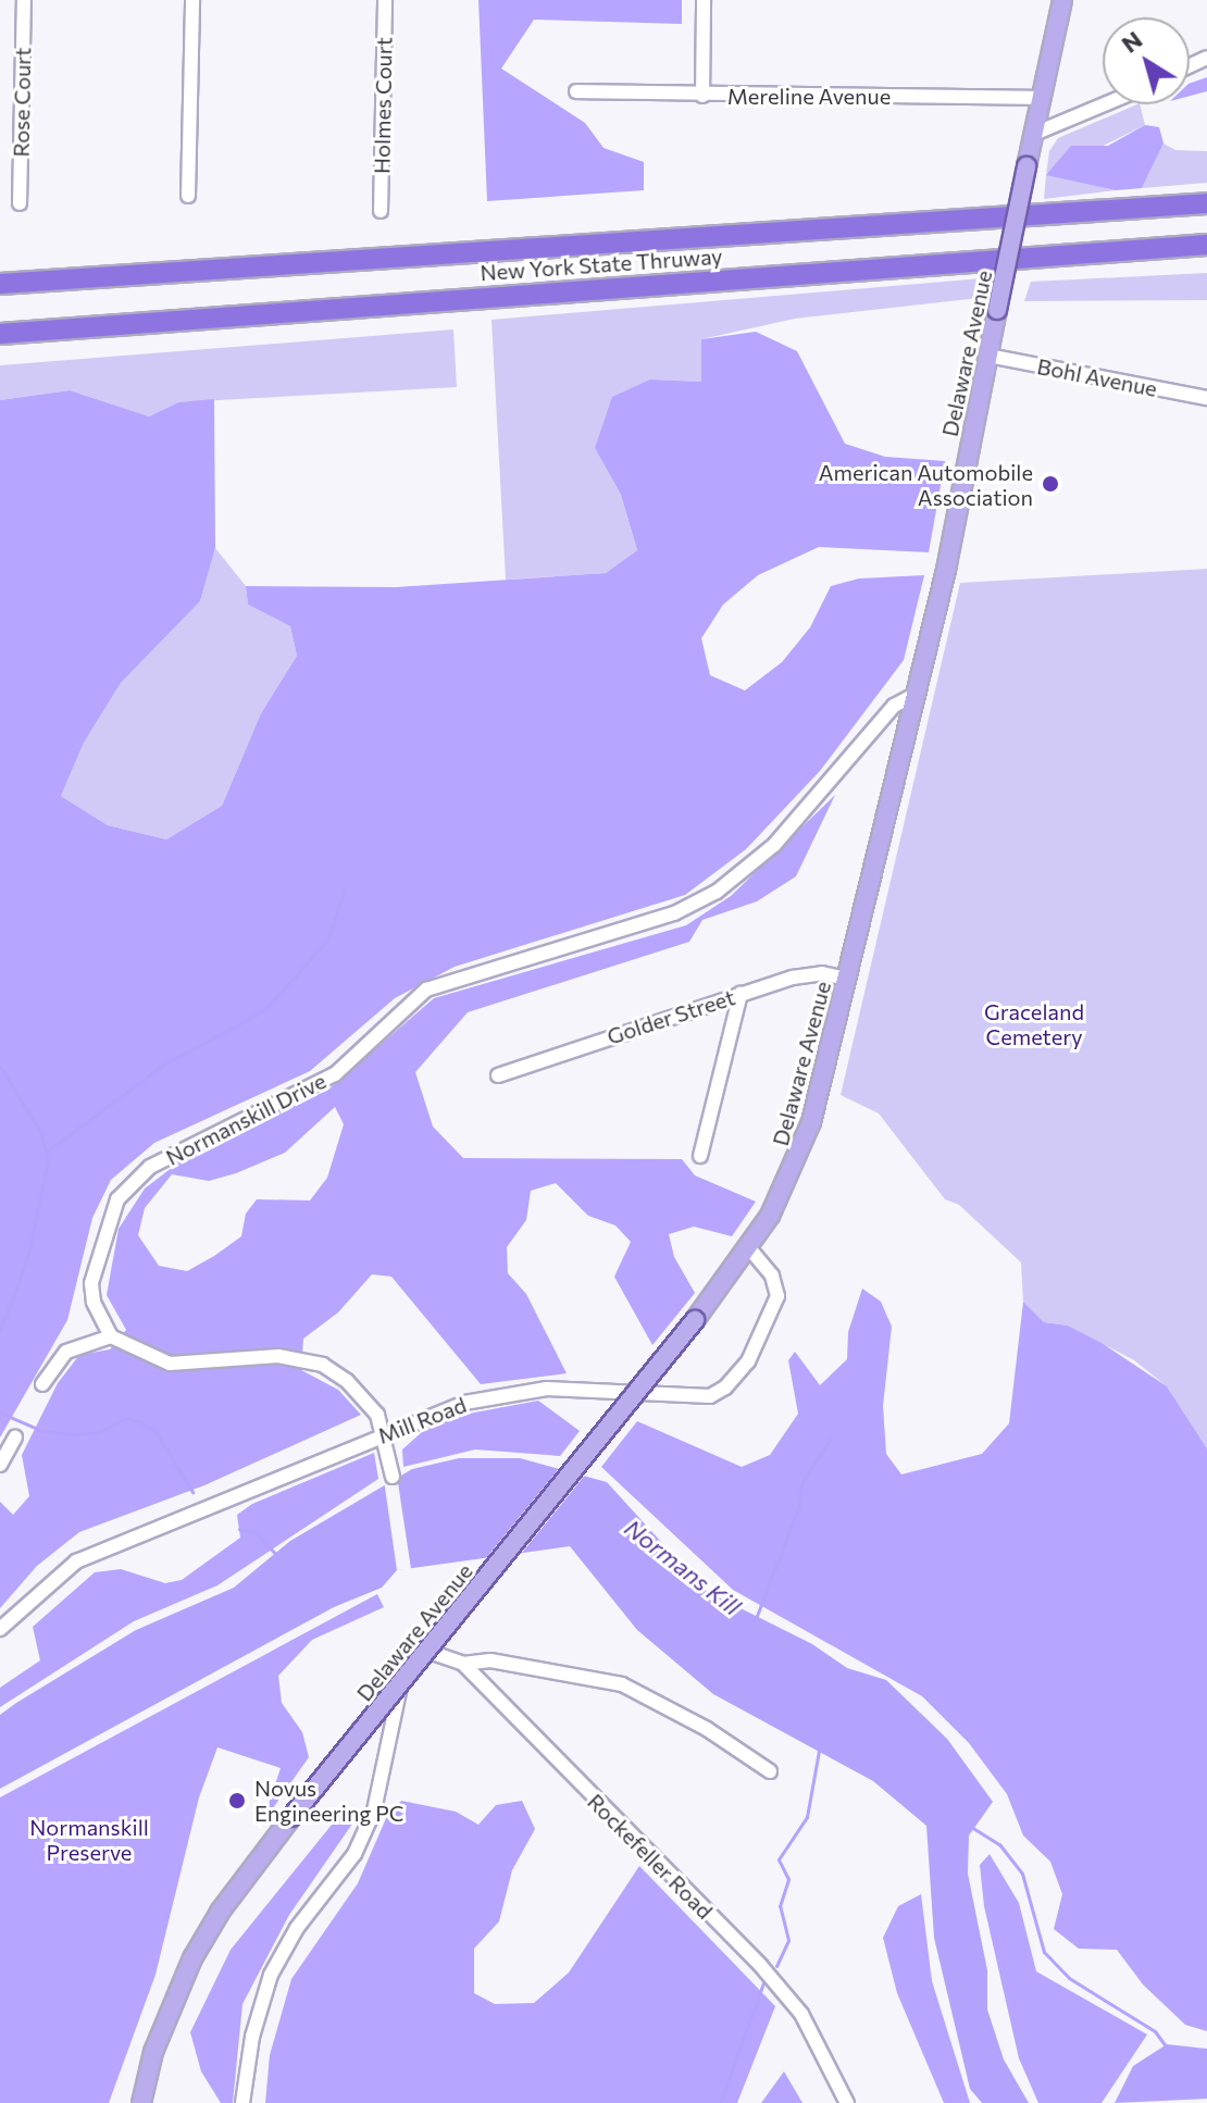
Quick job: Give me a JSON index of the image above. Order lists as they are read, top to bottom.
{
  "streets": {
    "highway": ["New York State Thruway"],
    "main road": ["Delaware Avenue"],
    "street": [
      "Mereline Avenue",
      "Rose Court",
      "Holmes Court",
      "Bohl Avenue",
      "Golder Street",
      "Normanskill Drive",
      "Mill Road",
      "Rockefeller Road"
    ]
  },
  "crossings": [
    ["Mereline Avenue", "Delaware Avenue"],
    ["Delaware Avenue", "Bohl Avenue"],
    ["Delaware Avenue", "Golder Street"],
    ["Delaware Avenue", "Normanskill Drive"],
    ["Delaware Avenue", "Mill Road"]
  ],
  "water": ["Normans Kill"],
  "parks": ["Graceland Cemetery", "Normanskill Preserve"],
  "places": ["American Automobile Association", "Novus Engineering PC"],
  "north": "top left"
}
